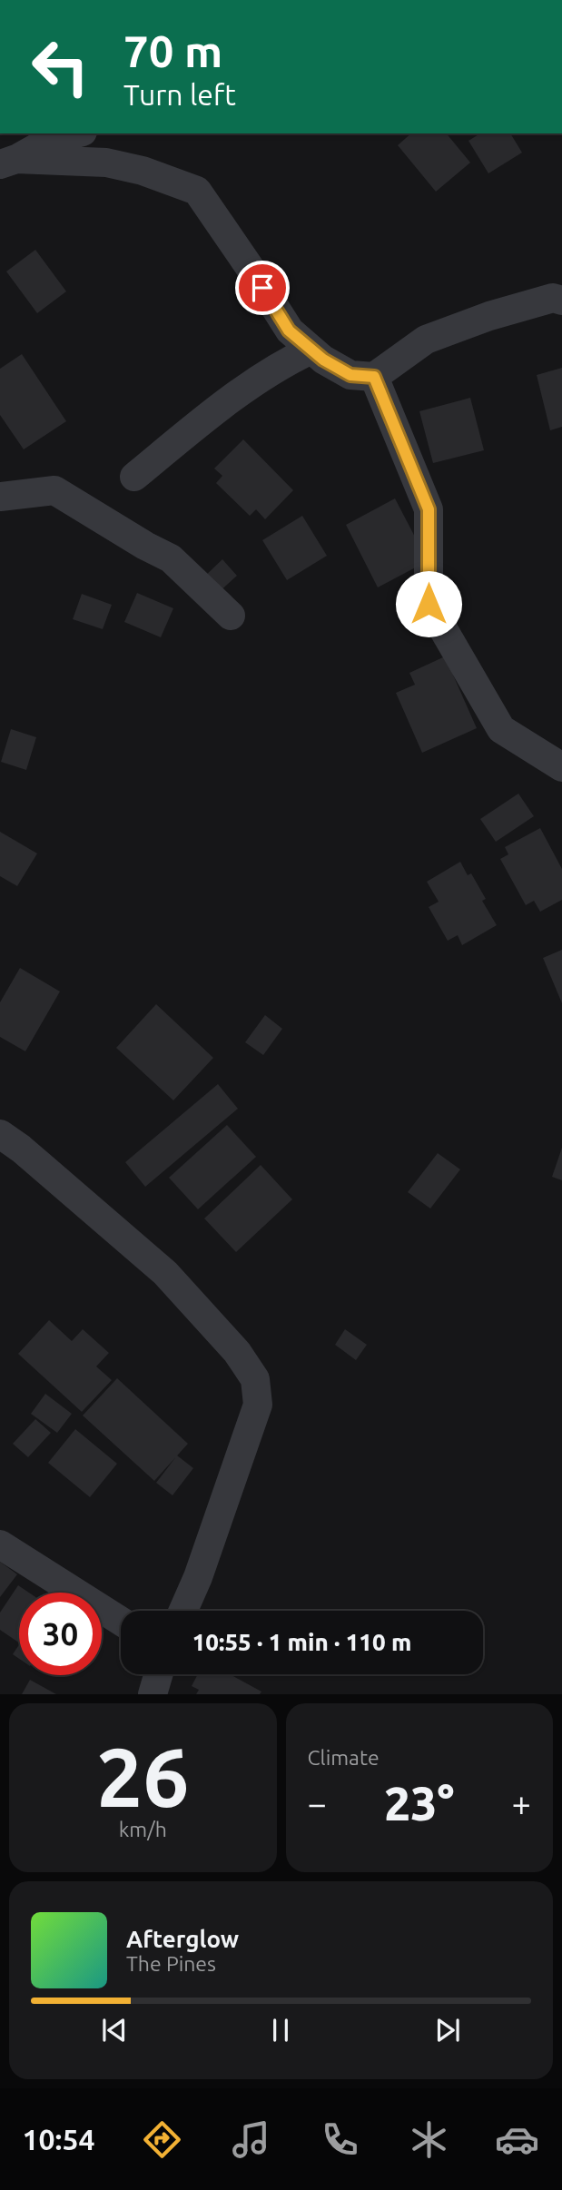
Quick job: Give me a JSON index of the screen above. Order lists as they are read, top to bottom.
{
  "page": {
    "turn": ["70 m", "Turn left"],
    "limit": "30",
    "trip": "10:55 · 1 min · 110 m",
    "tile": [
      ["26", "km/h"],
      "Climate"
    ],
    "heat": ["−", "23°", "+"],
    "song": ["Afterglow", "The Pines"],
    "tabs": "10:54"
  }
}
